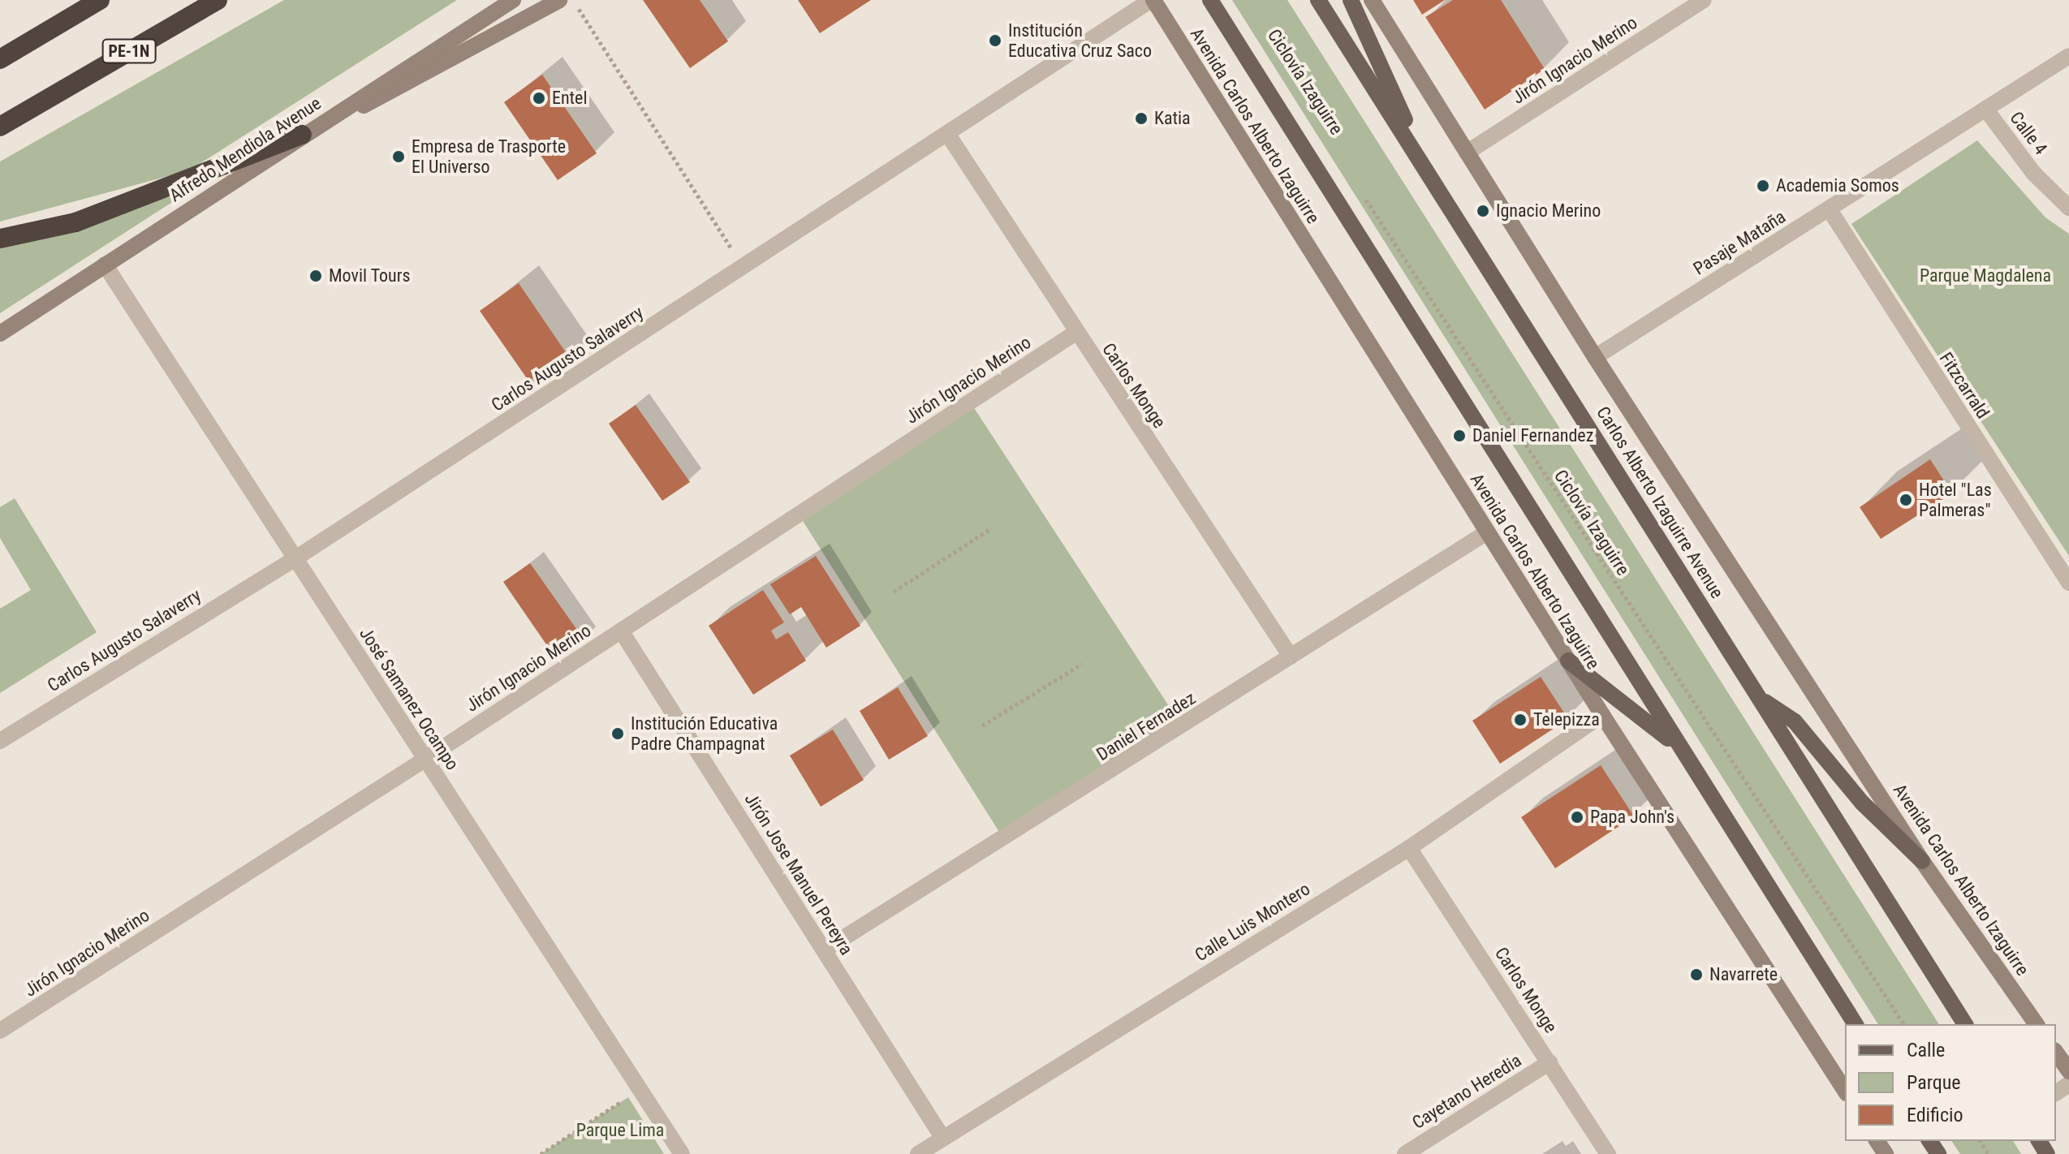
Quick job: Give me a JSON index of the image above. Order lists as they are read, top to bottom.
{
  "streets": {
    "highway": ["PE-1N"],
    "main road": ["Carlos Alberto Izaguirre Avenue"],
    "street": [
      "Jirón Ignacio Merino",
      "Avenida Carlos Alberto Izaguirre",
      "Calle 4",
      "Alfredo Mendiola Avenue",
      "Pasaje Mataña",
      "Carlos Augusto Salaverry",
      "Carlos Monge",
      "Fitzcarrald",
      "José Samanez Ocampo",
      "Daniel Fernadez",
      "Jirón Jose Manuel Pereyra",
      "Calle Luis Montero",
      "Cayetano Heredia"
    ],
    "path": ["Ciclovía Izaguirre"]
  },
  "crossings": [
    ["Jirón Ignacio Merino", "Avenida Carlos Alberto Izaguirre"],
    ["Jirón Ignacio Merino", "Carlos Monge"],
    ["Jirón Ignacio Merino", "José Samanez Ocampo"],
    ["Jirón Ignacio Merino", "Jirón Jose Manuel Pereyra"],
    ["Avenida Carlos Alberto Izaguirre", "Pasaje Mataña"],
    ["Avenida Carlos Alberto Izaguirre", "Carlos Augusto Salaverry"],
    ["Avenida Carlos Alberto Izaguirre", "Daniel Fernadez"],
    ["Avenida Carlos Alberto Izaguirre", "Calle Luis Montero"],
    ["Calle 4", "Pasaje Mataña"],
    ["Alfredo Mendiola Avenue", "José Samanez Ocampo"],
    ["Pasaje Mataña", "Fitzcarrald"],
    ["Carlos Augusto Salaverry", "Carlos Monge"],
    ["Carlos Augusto Salaverry", "José Samanez Ocampo"],
    ["Carlos Monge", "Daniel Fernadez"],
    ["Carlos Monge", "Calle Luis Montero"],
    ["Carlos Monge", "Cayetano Heredia"],
    ["Daniel Fernadez", "Jirón Jose Manuel Pereyra"],
    ["Jirón Jose Manuel Pereyra", "Calle Luis Montero"]
  ],
  "parks": ["Parque Magdalena", "Parque Lima"],
  "places": [
    "Institución Educativa Cruz Saco",
    "Entel",
    "Katia",
    "Empresa de Trasporte El Universo",
    "Academia Somos",
    "Ignacio Merino",
    "Movil Tours",
    "Daniel Fernandez",
    "Hotel \"Las Palmeras\"",
    "Telepizza",
    "Institución Educativa Padre Champagnat",
    "Papa John's",
    "Navarrete"
  ],
  "legend": ["Calle", "Parque", "Edificio"]
}
